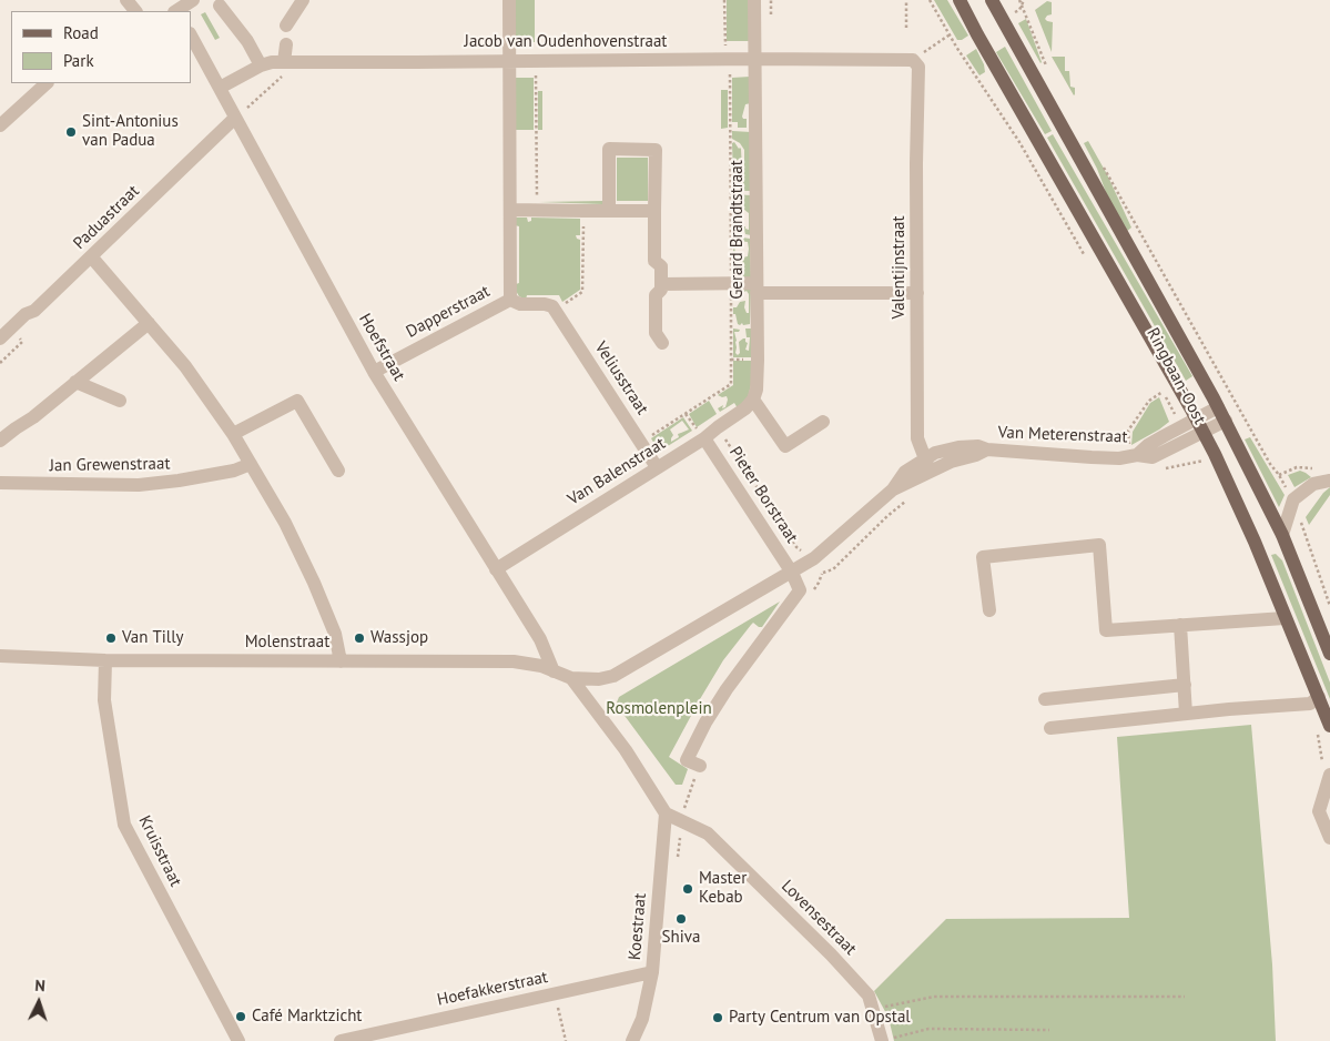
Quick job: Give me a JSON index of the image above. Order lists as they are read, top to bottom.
{
  "streets": {
    "main road": ["Ringbaan-Oost"],
    "street": [
      "Jacob van Oudenhovenstraat",
      "Paduastraat",
      "Gerard Brandtstraat",
      "Valentijnstraat",
      "Dapperstraat",
      "Hoefstraat",
      "Veliusstraat",
      "Van Meterenstraat",
      "Jan Grewenstraat",
      "Van Balenstraat",
      "Pieter Borstraat",
      "Molenstraat",
      "Kruisstraat",
      "Lovensestraat",
      "Koestraat",
      "Hoefakkerstraat"
    ]
  },
  "crossings": [
    ["Jacob van Oudenhovenstraat", "Gerard Brandtstraat"],
    ["Jacob van Oudenhovenstraat", "Valentijnstraat"],
    ["Jacob van Oudenhovenstraat", "Hoefstraat"],
    ["Paduastraat", "Hoefstraat"],
    ["Gerard Brandtstraat", "Van Balenstraat"],
    ["Valentijnstraat", "Van Meterenstraat"],
    ["Dapperstraat", "Hoefstraat"],
    ["Hoefstraat", "Van Balenstraat"],
    ["Hoefstraat", "Molenstraat"],
    ["Ringbaan-Oost", "Van Meterenstraat"],
    ["Veliusstraat", "Van Balenstraat"],
    ["Van Balenstraat", "Pieter Borstraat"],
    ["Molenstraat", "Kruisstraat"],
    ["Koestraat", "Hoefakkerstraat"]
  ],
  "parks": ["Rosmolenplein"],
  "places": [
    "Sint-Antonius van Padua",
    "Van Tilly",
    "Wassjop",
    "Master Kebab",
    "Shiva",
    "Café Marktzicht",
    "Party Centrum van Opstal"
  ],
  "legend": ["Road", "Park"],
  "north": "top"
}
